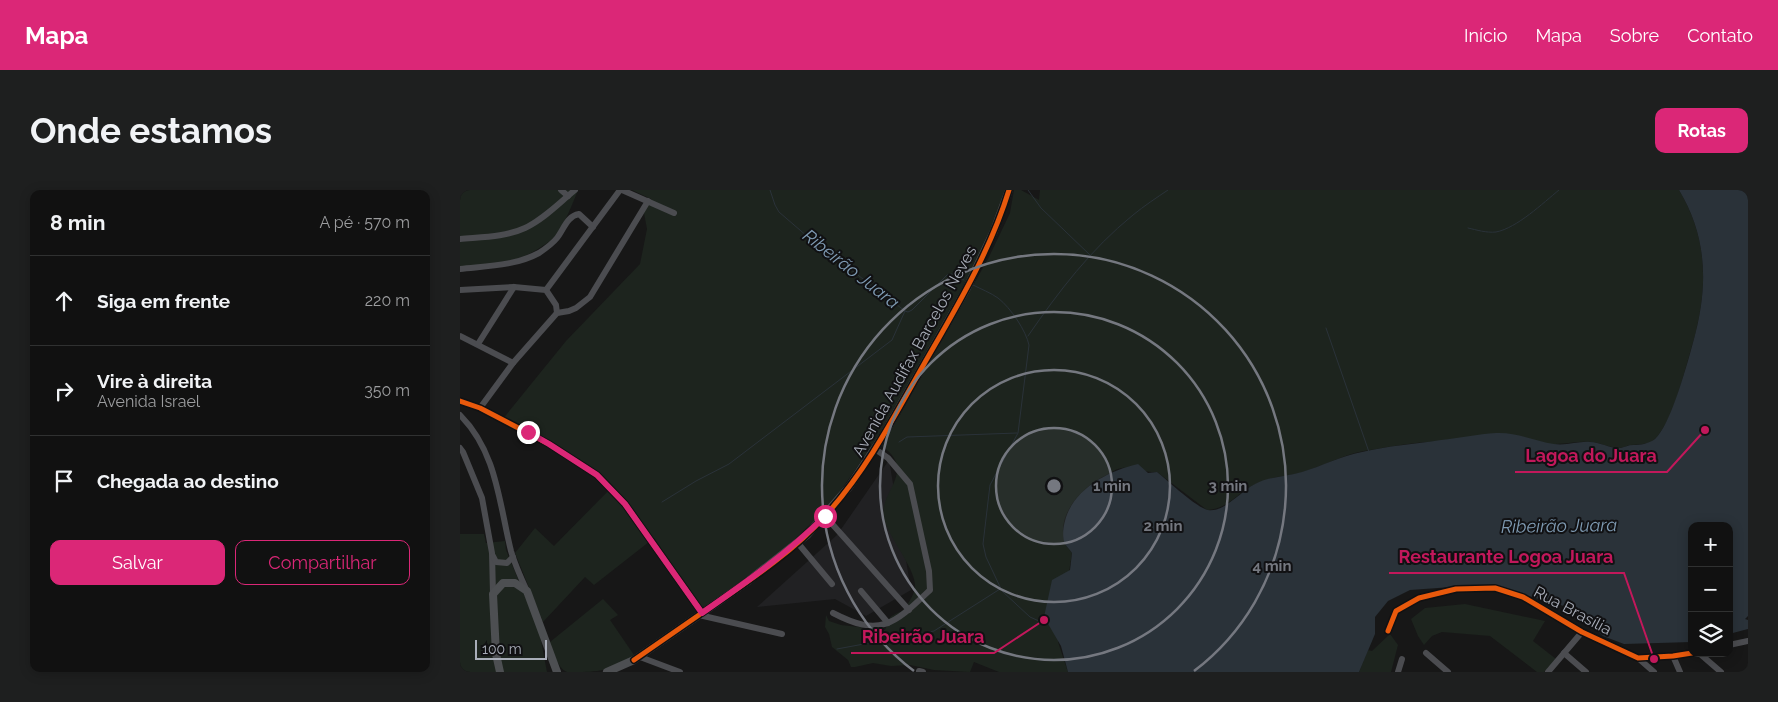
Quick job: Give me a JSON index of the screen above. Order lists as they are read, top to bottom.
{
  "streets": {
    "main road": ["Avenida Audifax Barcelos Neves"],
    "street": ["Rua Brasília"]
  },
  "water": ["Ribeirão Juara"],
  "places": ["Lagoa do Juara", "Ribeirão Juara", "Restaurante Logoa Juara"],
  "scale_bar": "100 m",
  "page": {
    "header": "Mapa",
    "nav": [
      "Início",
      "Mapa",
      "Sobre",
      "Contato"
    ],
    "buttons": [
      "Rotas",
      ["Salvar", "Compartilhar"]
    ],
    "title": "Onde estamos",
    "heading": ["8 min", "A pé · 570 m"],
    "list": [
      ["Siga em frente", "220 m"],
      ["Vire à direita", "Avenida Israel", "350 m"],
      "Chegada ao destino"
    ],
    "map_buttons": ["+", "−"],
    "scale": "100 m"
  },
  "rings": [
    "1 min",
    "3 min",
    "2 min",
    "4 min"
  ]
}
